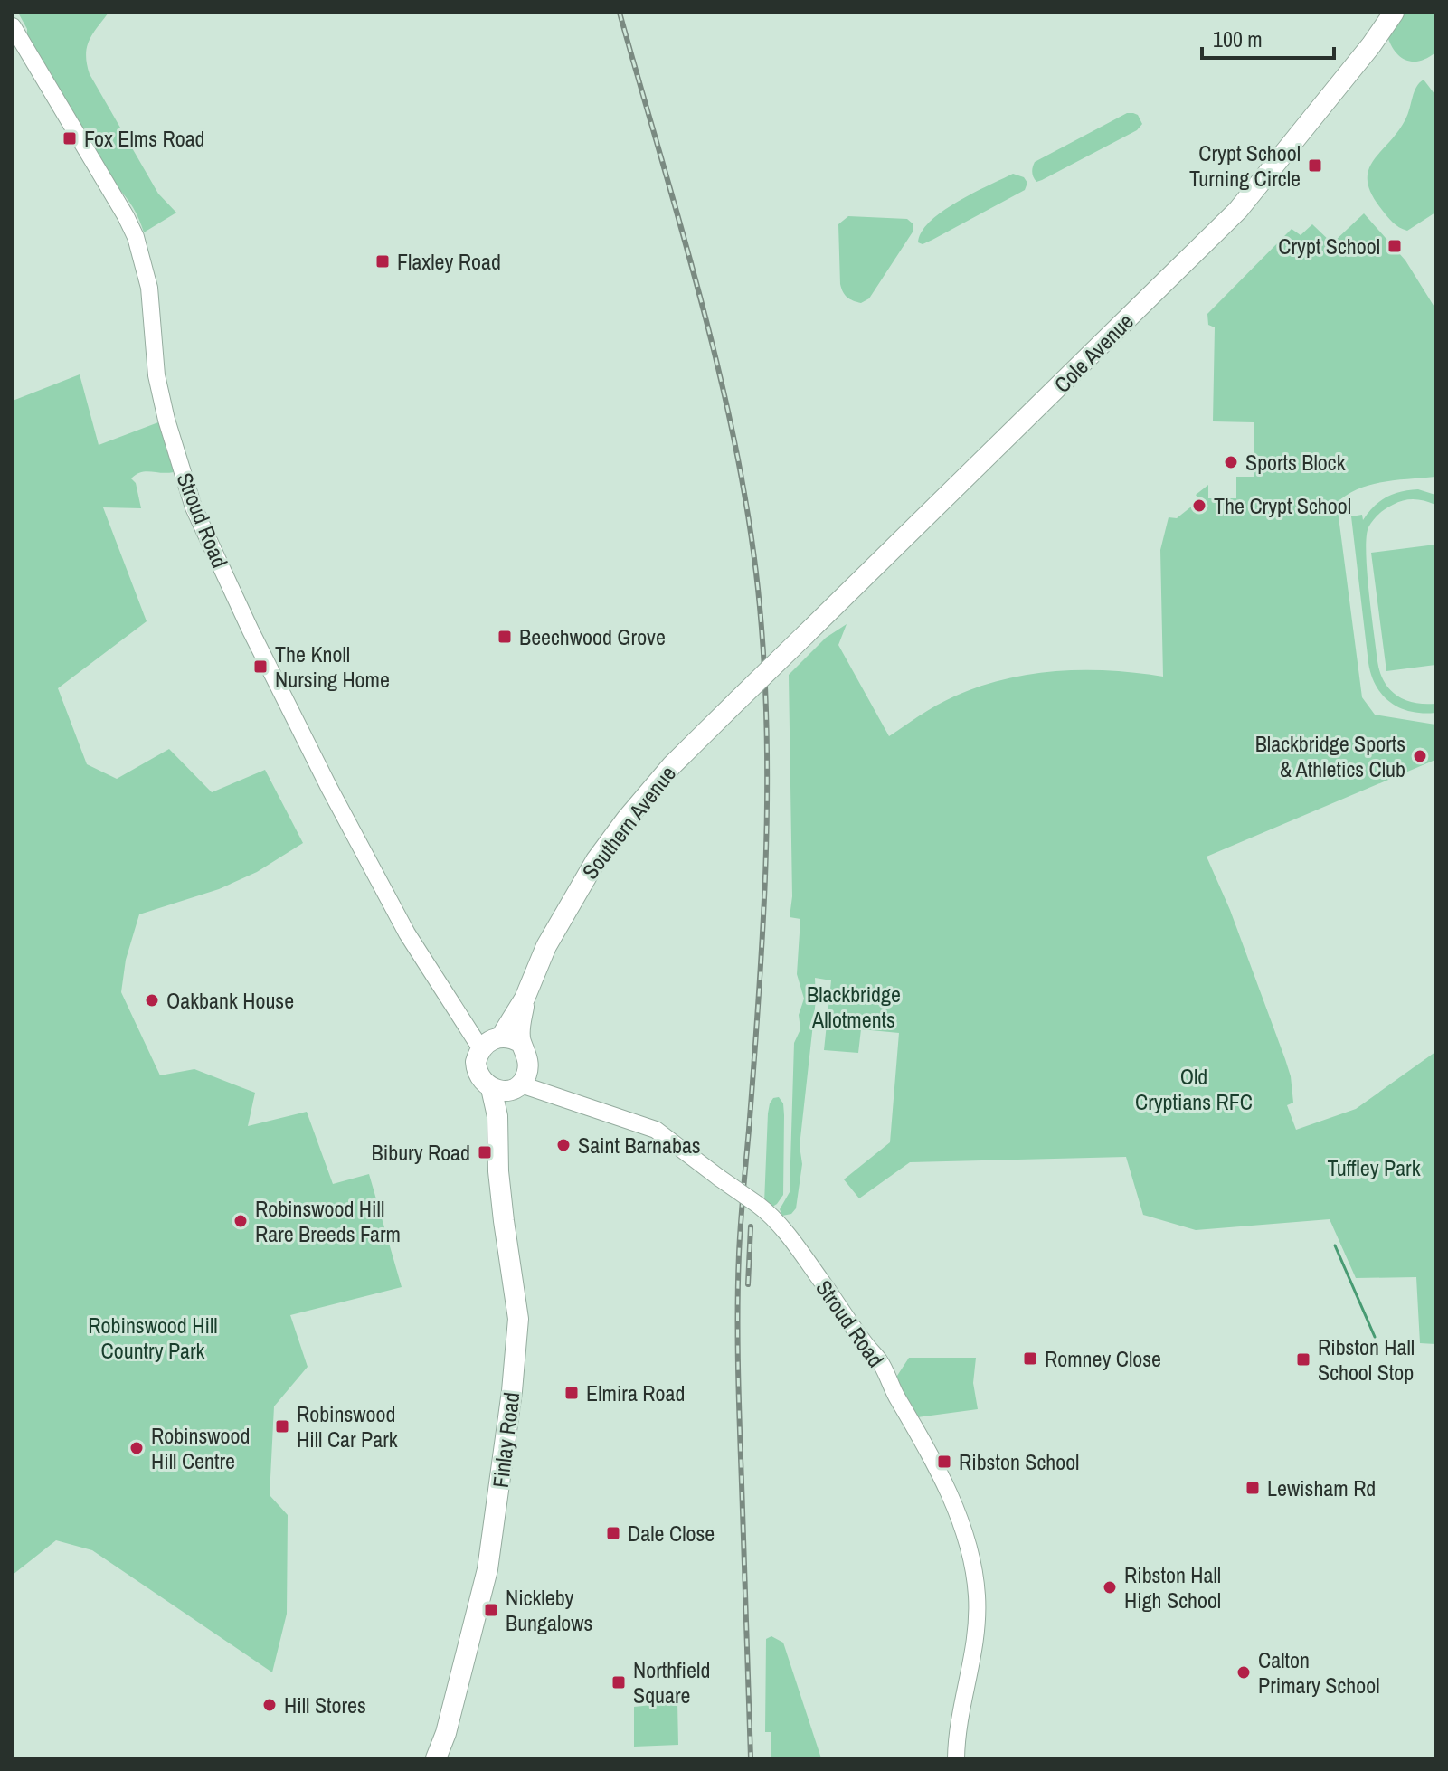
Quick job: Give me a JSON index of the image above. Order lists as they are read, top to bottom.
{
  "streets": {
    "highway": ["Cole Avenue", "Southern Avenue", "Finlay Road"],
    "main road": ["Stroud Road"]
  },
  "crossings": [
    ["Cole Avenue", "Southern Avenue"],
    ["Stroud Road", "Southern Avenue"],
    ["Stroud Road", "Finlay Road"],
    ["Southern Avenue", "Finlay Road"]
  ],
  "parks": [
    "Blackbridge Allotments",
    "Old Cryptians RFC",
    "Tuffley Park",
    "Robinswood Hill Country Park"
  ],
  "places": {
    "transit": [
      "Fox Elms Road",
      "Crypt School Turning Circle",
      "Crypt School",
      "Flaxley Road",
      "Beechwood Grove",
      "The Knoll Nursing Home",
      "Bibury Road",
      "Romney Close",
      "Ribston Hall School Stop",
      "Elmira Road",
      "Robinswood Hill Car Park",
      "Ribston School",
      "Lewisham Rd",
      "Dale Close",
      "Nickleby Bungalows",
      "Northfield Square"
    ],
    "other": [
      "Sports Block",
      "The Crypt School",
      "Blackbridge Sports & Athletics Club",
      "Oakbank House",
      "Saint Barnabas",
      "Robinswood Hill Rare Breeds Farm",
      "Robinswood Hill Centre",
      "Ribston Hall High School",
      "Calton Primary School",
      "Hill Stores"
    ]
  },
  "scale_bar": "100 m"
}
